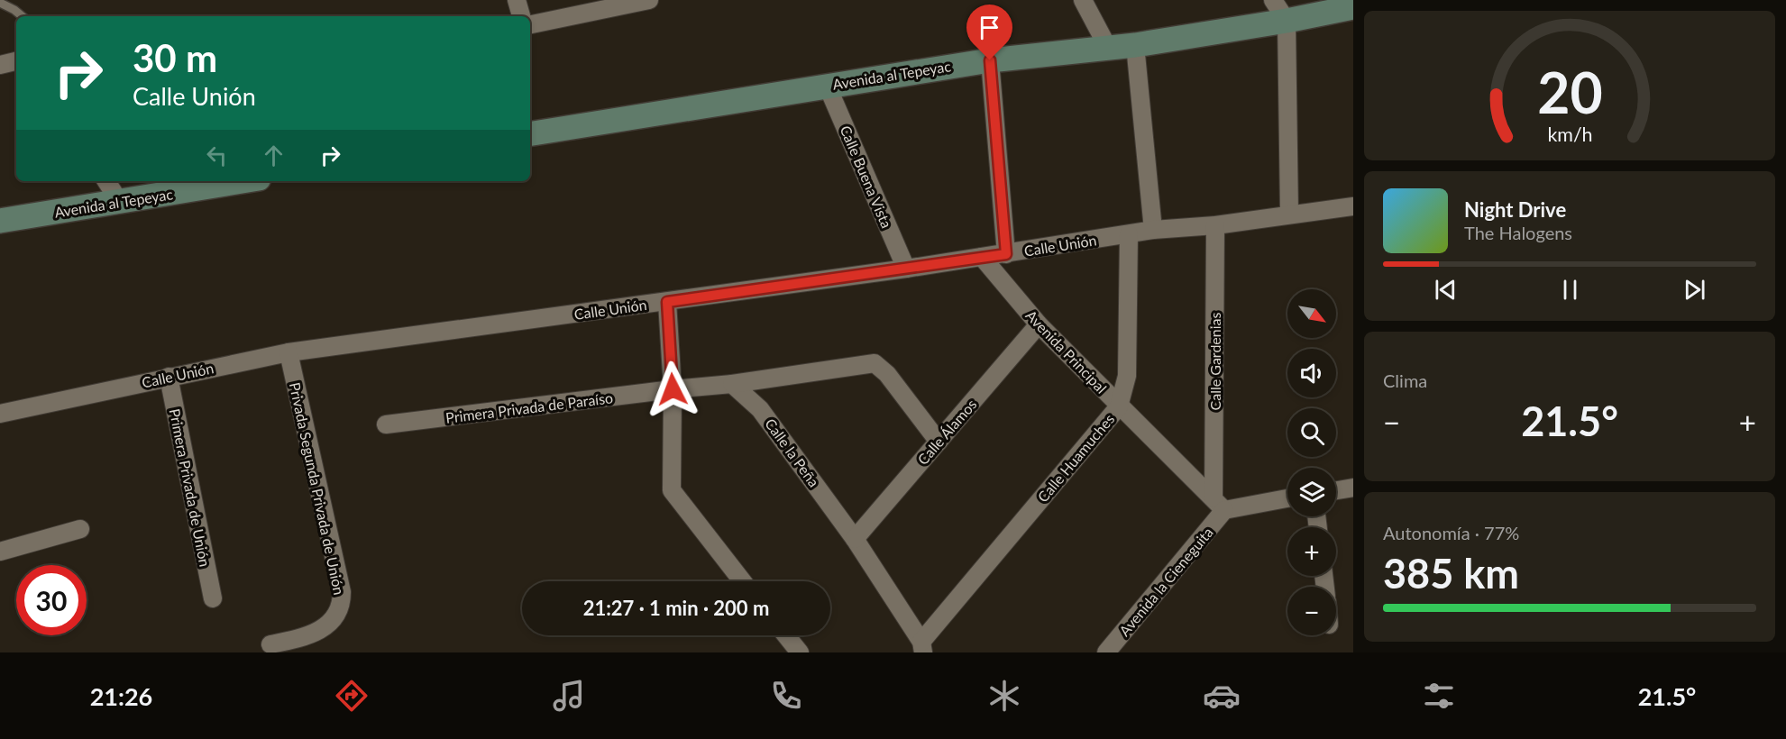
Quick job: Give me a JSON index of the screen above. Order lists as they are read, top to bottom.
{
  "streets": {
    "street": [
      "Avenida al Tepeyac",
      "Calle Buena Vista",
      "Calle Unión",
      "Avenida Principal",
      "Calle Gardenias",
      "Primera Privada de Paraíso",
      "Calle Álamos",
      "Calle la Peña",
      "Calle Huamuches",
      "Primera Privada de Unión",
      "Privada Segunda Privada de Unión",
      "Avenida la Cieneguita"
    ]
  },
  "crossings": [
    ["Avenida al Tepeyac", "Calle Buena Vista"],
    ["Calle Buena Vista", "Calle Unión"],
    ["Calle Unión", "Avenida Principal"],
    ["Calle Unión", "Calle Gardenias"],
    ["Calle Unión", "Calle Huamuches"],
    ["Calle Unión", "Primera Privada de Unión"],
    ["Calle Unión", "Privada Segunda Privada de Unión"],
    ["Avenida Principal", "Calle Gardenias"],
    ["Avenida Principal", "Calle Álamos"],
    ["Avenida Principal", "Calle Huamuches"],
    ["Avenida Principal", "Avenida la Cieneguita"],
    ["Calle Gardenias", "Avenida la Cieneguita"],
    ["Calle Álamos", "Calle la Peña"],
    ["Calle la Peña", "Calle Huamuches"]
  ],
  "north": "bottom right",
  "page": {
    "turn": ["30 m", "Calle Unión"],
    "song": ["Night Drive", "The Halogens"],
    "map_buttons": ["+", "−"],
    "tile": [
      "Clima",
      ["Autonomía · 77%", "385 km"]
    ],
    "heat": ["−", "21.5°", "+"],
    "limit": "30",
    "trip": "21:27 · 1 min · 200 m",
    "tabs": ["21:26", "21.5°"],
    "gauge": ["20", "km/h"]
  }
}
